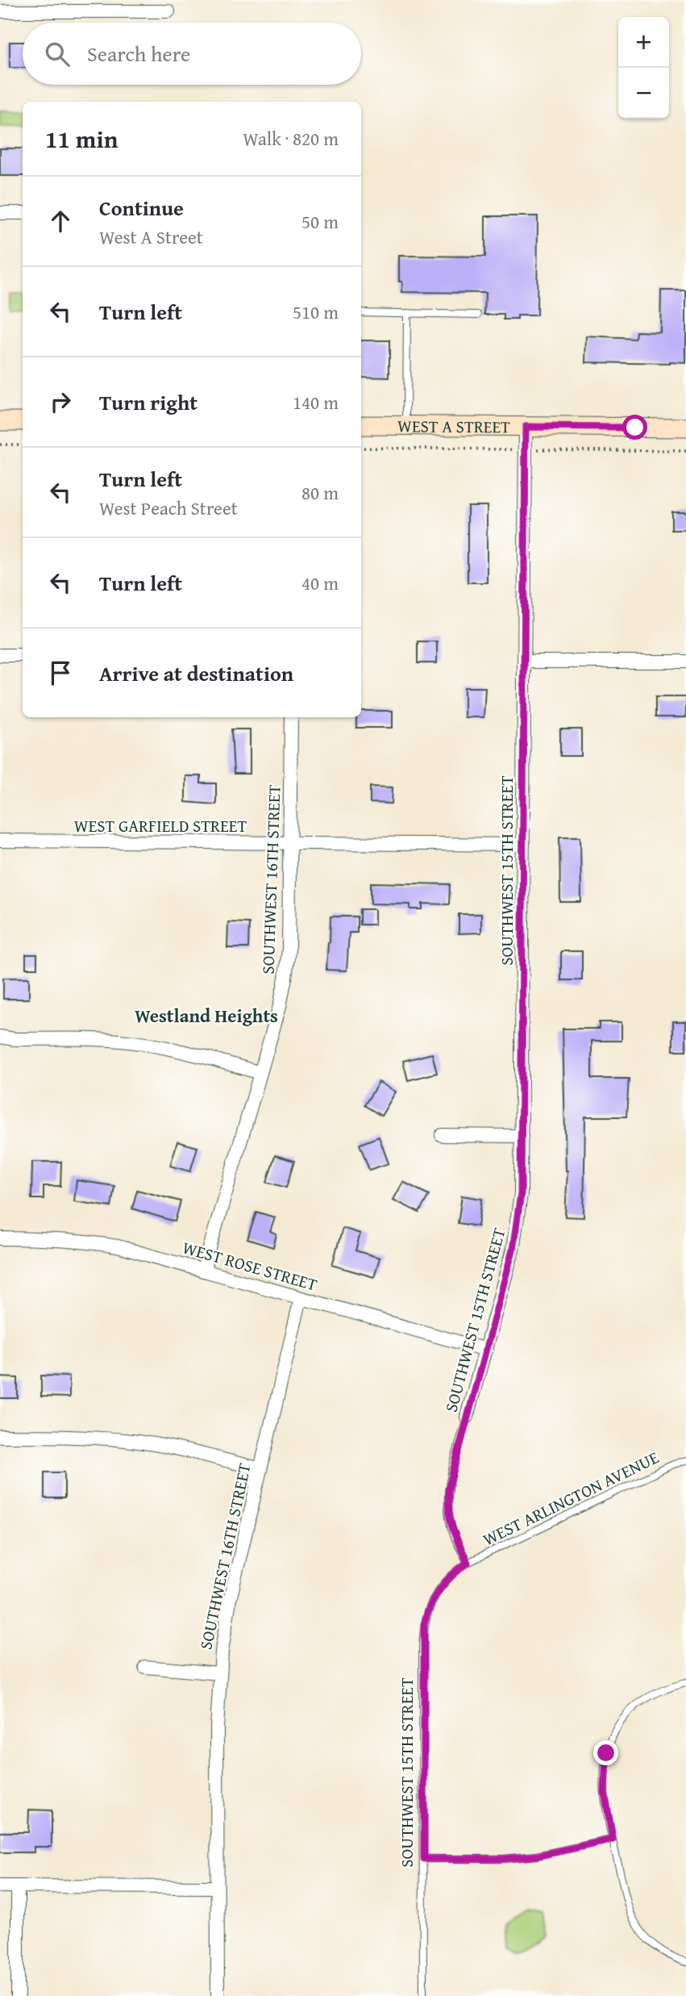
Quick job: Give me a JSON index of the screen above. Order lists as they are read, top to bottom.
{
  "streets": {
    "main road": ["WEST A STREET"],
    "street": [
      "WEST GARFIELD STREET",
      "SOUTHWEST 15TH STREET",
      "SOUTHWEST 16TH STREET",
      "WEST ROSE STREET"
    ],
    "lane": ["WEST ARLINGTON AVENUE"]
  },
  "crossings": [
    ["WEST A STREET", "SOUTHWEST 15TH STREET"],
    ["WEST GARFIELD STREET", "SOUTHWEST 15TH STREET"],
    ["WEST GARFIELD STREET", "SOUTHWEST 16TH STREET"],
    ["SOUTHWEST 15TH STREET", "WEST ROSE STREET"],
    ["SOUTHWEST 15TH STREET", "WEST ARLINGTON AVENUE"],
    ["SOUTHWEST 16TH STREET", "WEST ROSE STREET"]
  ],
  "districts": ["Westland Heights"],
  "page": {
    "map_buttons": ["+", "−"],
    "search": "Search here",
    "heading": ["11 min", "Walk · 820 m"],
    "list": [
      ["Continue", "West A Street", "50 m"],
      ["Turn left", "510 m"],
      ["Turn right", "140 m"],
      ["Turn left", "West Peach Street", "80 m"],
      ["Turn left", "40 m"],
      "Arrive at destination"
    ]
  }
}
